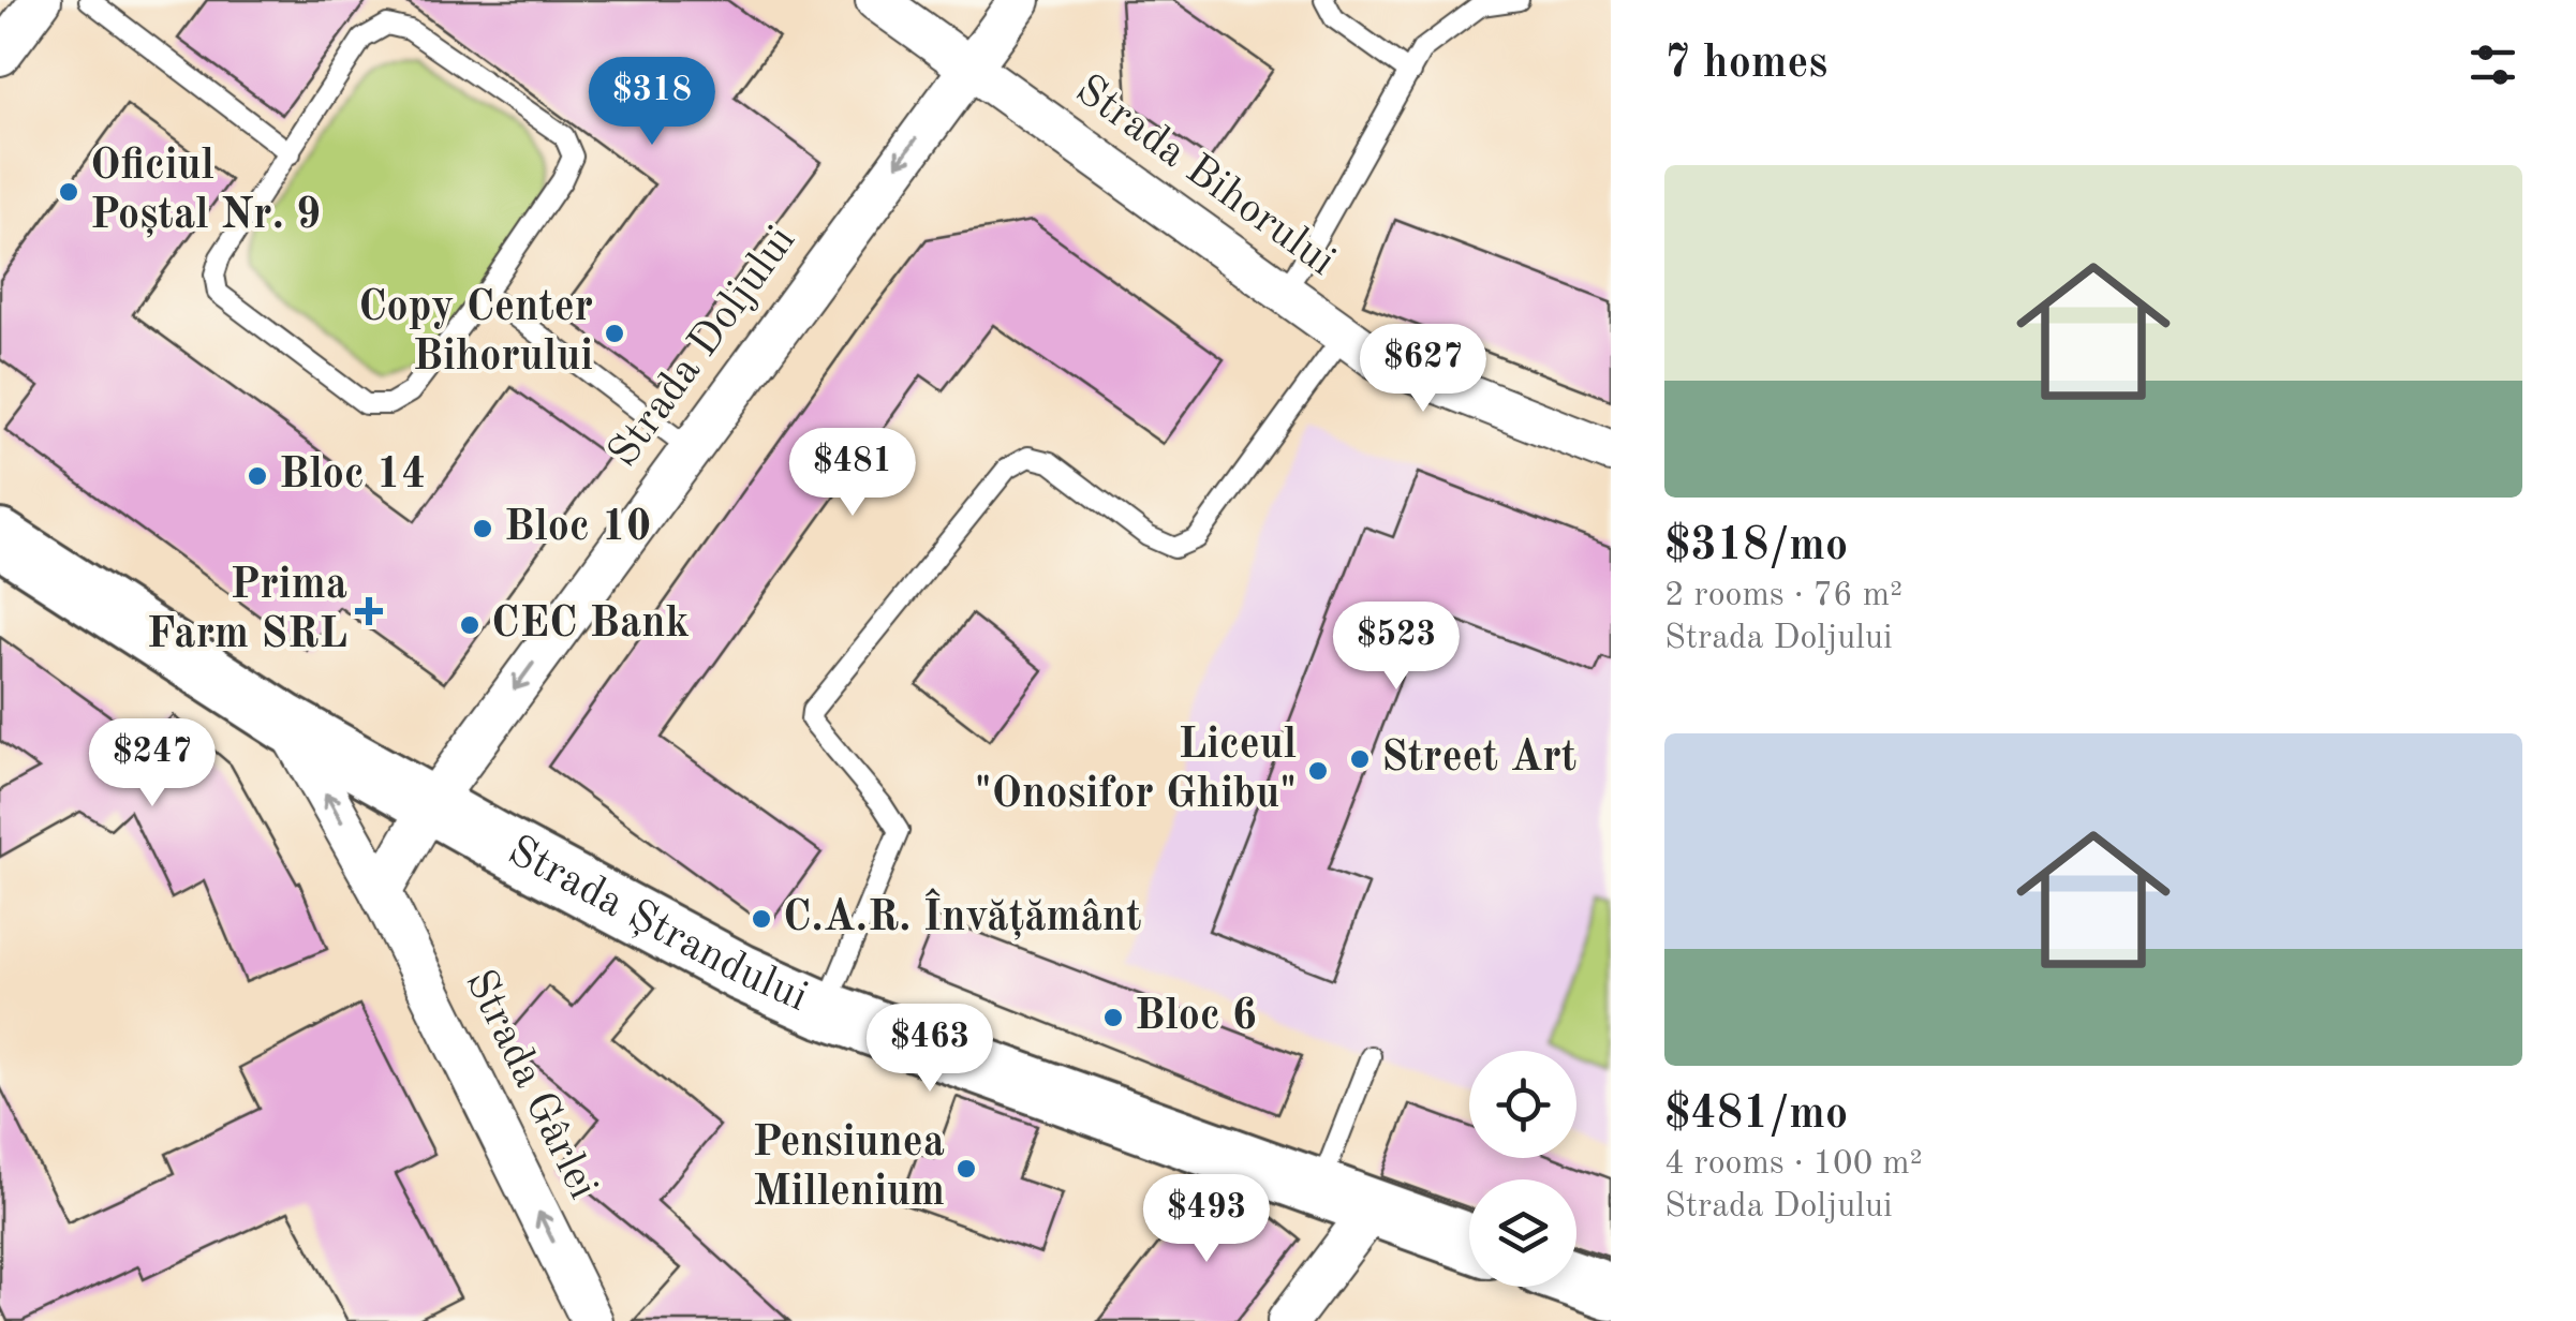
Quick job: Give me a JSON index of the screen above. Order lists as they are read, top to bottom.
{
  "streets": {
    "street": [
      "Strada Bihorului",
      "Strada Doljului",
      "Strada Ștrandului",
      "Strada Gârlei"
    ]
  },
  "crossings": [
    ["Strada Bihorului", "Strada Doljului"],
    ["Strada Doljului", "Strada Ștrandului"],
    ["Strada Ștrandului", "Strada Gârlei"]
  ],
  "one_way": ["Strada Doljului", "Strada Gârlei"],
  "places": {
    "other": [
      "Oficiul Poștal Nr. 9",
      "Copy Center Bihorului",
      "Bloc 14",
      "Bloc 10",
      "CEC Bank",
      "Street Art",
      "Liceul \"Onosifor Ghibu\"",
      "C.A.R. Învățământ",
      "Bloc 6",
      "Pensiunea Millenium"
    ],
    "health": ["Prima Farm SRL"]
  },
  "page": {
    "heading": "7 homes",
    "price": [
      "$318",
      "$627",
      "$481",
      "$523",
      "$247",
      "$463",
      "$493"
    ],
    "list": [
      {
        "name": "$318/mo",
        "note": "2 rooms · 76 m² · Strada Doljului"
      },
      {
        "name": "$481/mo",
        "note": "4 rooms · 100 m² · Strada Doljului"
      }
    ]
  }
}
